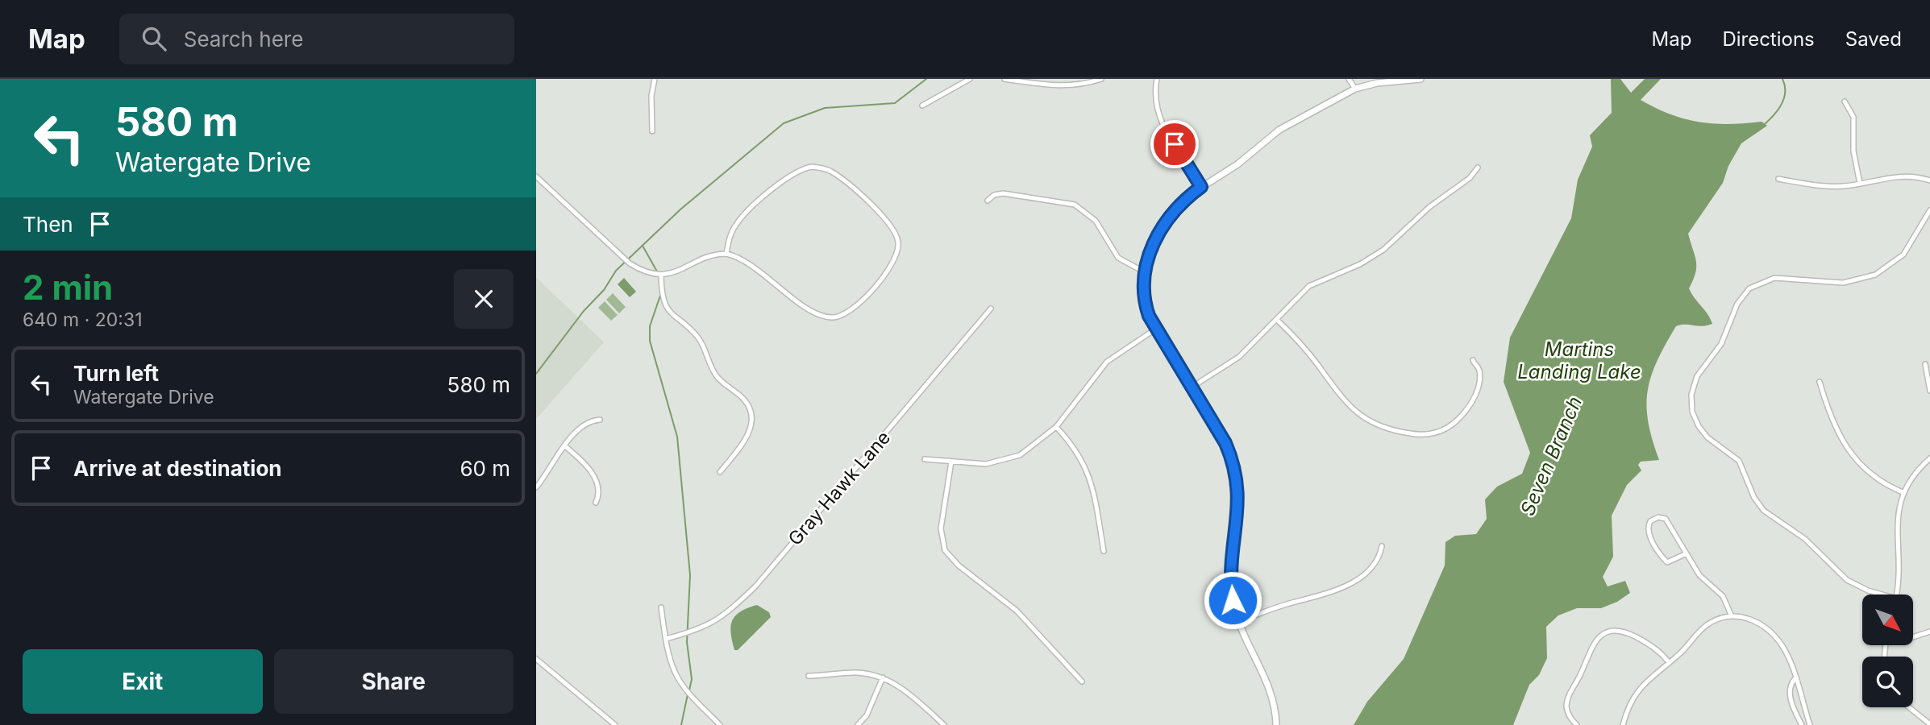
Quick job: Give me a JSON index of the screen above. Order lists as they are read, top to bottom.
{
  "streets": {
    "street": ["Gray Hawk Lane"]
  },
  "water": ["Martins Landing Lake", "Seven Branch"],
  "north": "bottom right",
  "page": {
    "header": "Map",
    "search": "Search here",
    "nav": ["Map", "Directions", "Saved"],
    "turn": ["580 m", "Watergate Drive"],
    "then": "Then",
    "heading": ["2 min", "640 m · 20:31"],
    "list": [
      {
        "name": "Turn left",
        "note": "Watergate Drive",
        "value": "580 m"
      },
      {
        "name": "Arrive at destination",
        "value": "60 m"
      }
    ],
    "buttons": ["Exit", "Share"]
  }
}
